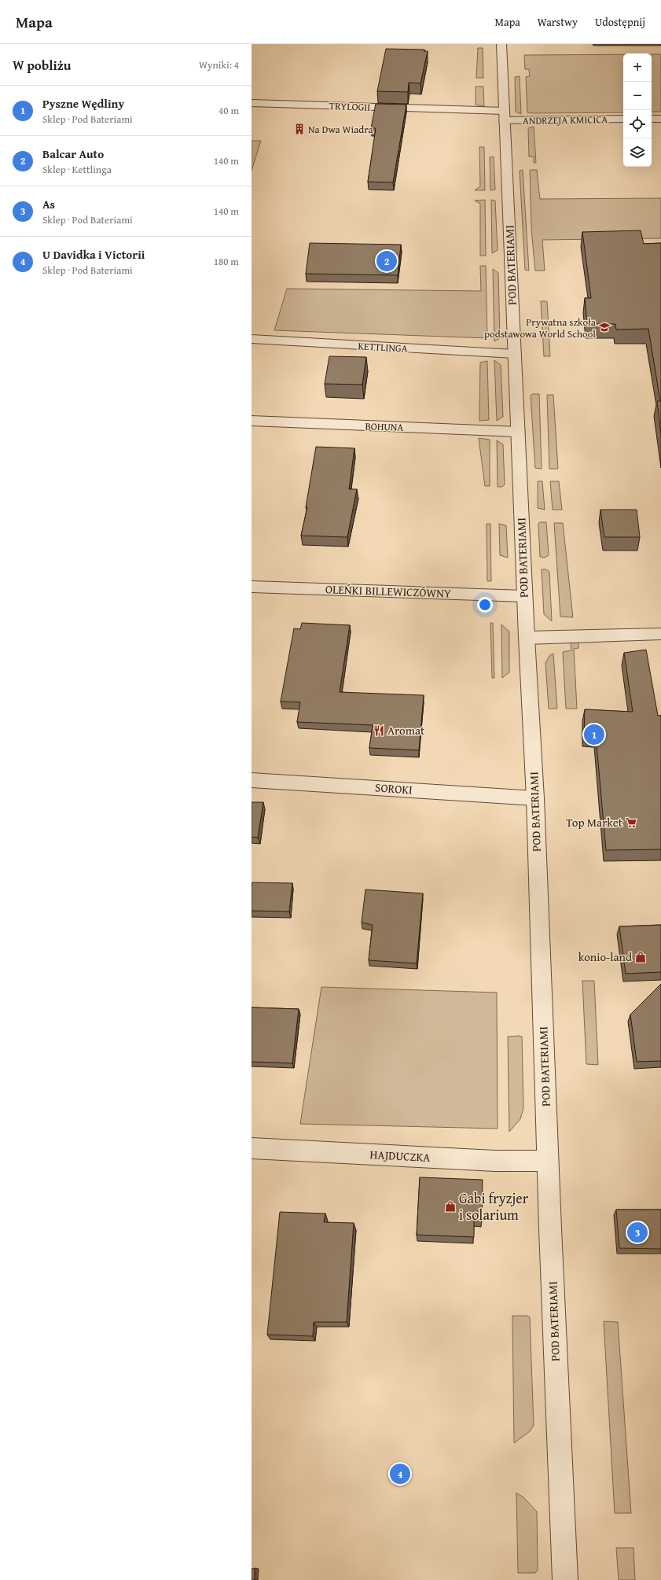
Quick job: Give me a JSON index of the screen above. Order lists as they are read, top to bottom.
{
  "streets": {
    "street": [
      "TRYLOGII",
      "ANDRZEJA KMICICA",
      "POD BATERIAMI",
      "KETTLINGA",
      "BOHUNA",
      "OLEŃKI BILLEWICZÓWNY",
      "SOROKI",
      "HAJDUCZKA"
    ]
  },
  "crossings": [
    ["TRYLOGII", "ANDRZEJA KMICICA"],
    ["TRYLOGII", "POD BATERIAMI"],
    ["ANDRZEJA KMICICA", "POD BATERIAMI"],
    ["POD BATERIAMI", "KETTLINGA"],
    ["POD BATERIAMI", "BOHUNA"],
    ["POD BATERIAMI", "OLEŃKI BILLEWICZÓWNY"],
    ["POD BATERIAMI", "SOROKI"],
    ["POD BATERIAMI", "HAJDUCZKA"]
  ],
  "places": {
    "building": ["Na Dwa Wiadra"],
    "school or university": ["Prywatna szkoła podstawowa World School"],
    "restaurant": ["Aromat"],
    "supermarket": ["Top Market"],
    "shop": ["konio-land", "Gabi fryzjer i solarium"]
  },
  "page": {
    "header": "Mapa",
    "nav": ["Mapa", "Warstwy", "Udostępnij"],
    "heading": ["W pobliżu", "Wyniki: 4"],
    "map_buttons": ["+", "−"],
    "list": [
      {
        "mark": "1",
        "name": "Pyszne Wędliny",
        "note": "Sklep · Pod Bateriami",
        "value": "40 m"
      },
      {
        "mark": "2",
        "name": "Balcar Auto",
        "note": "Sklep · Kettlinga",
        "value": "140 m"
      },
      {
        "mark": "3",
        "name": "As",
        "note": "Sklep · Pod Bateriami",
        "value": "140 m"
      },
      {
        "mark": "4",
        "name": "U Davidka i Victorii",
        "note": "Sklep · Pod Bateriami",
        "value": "180 m"
      }
    ],
    "pins": [
      "2",
      "1",
      "3",
      "4"
    ]
  }
}
